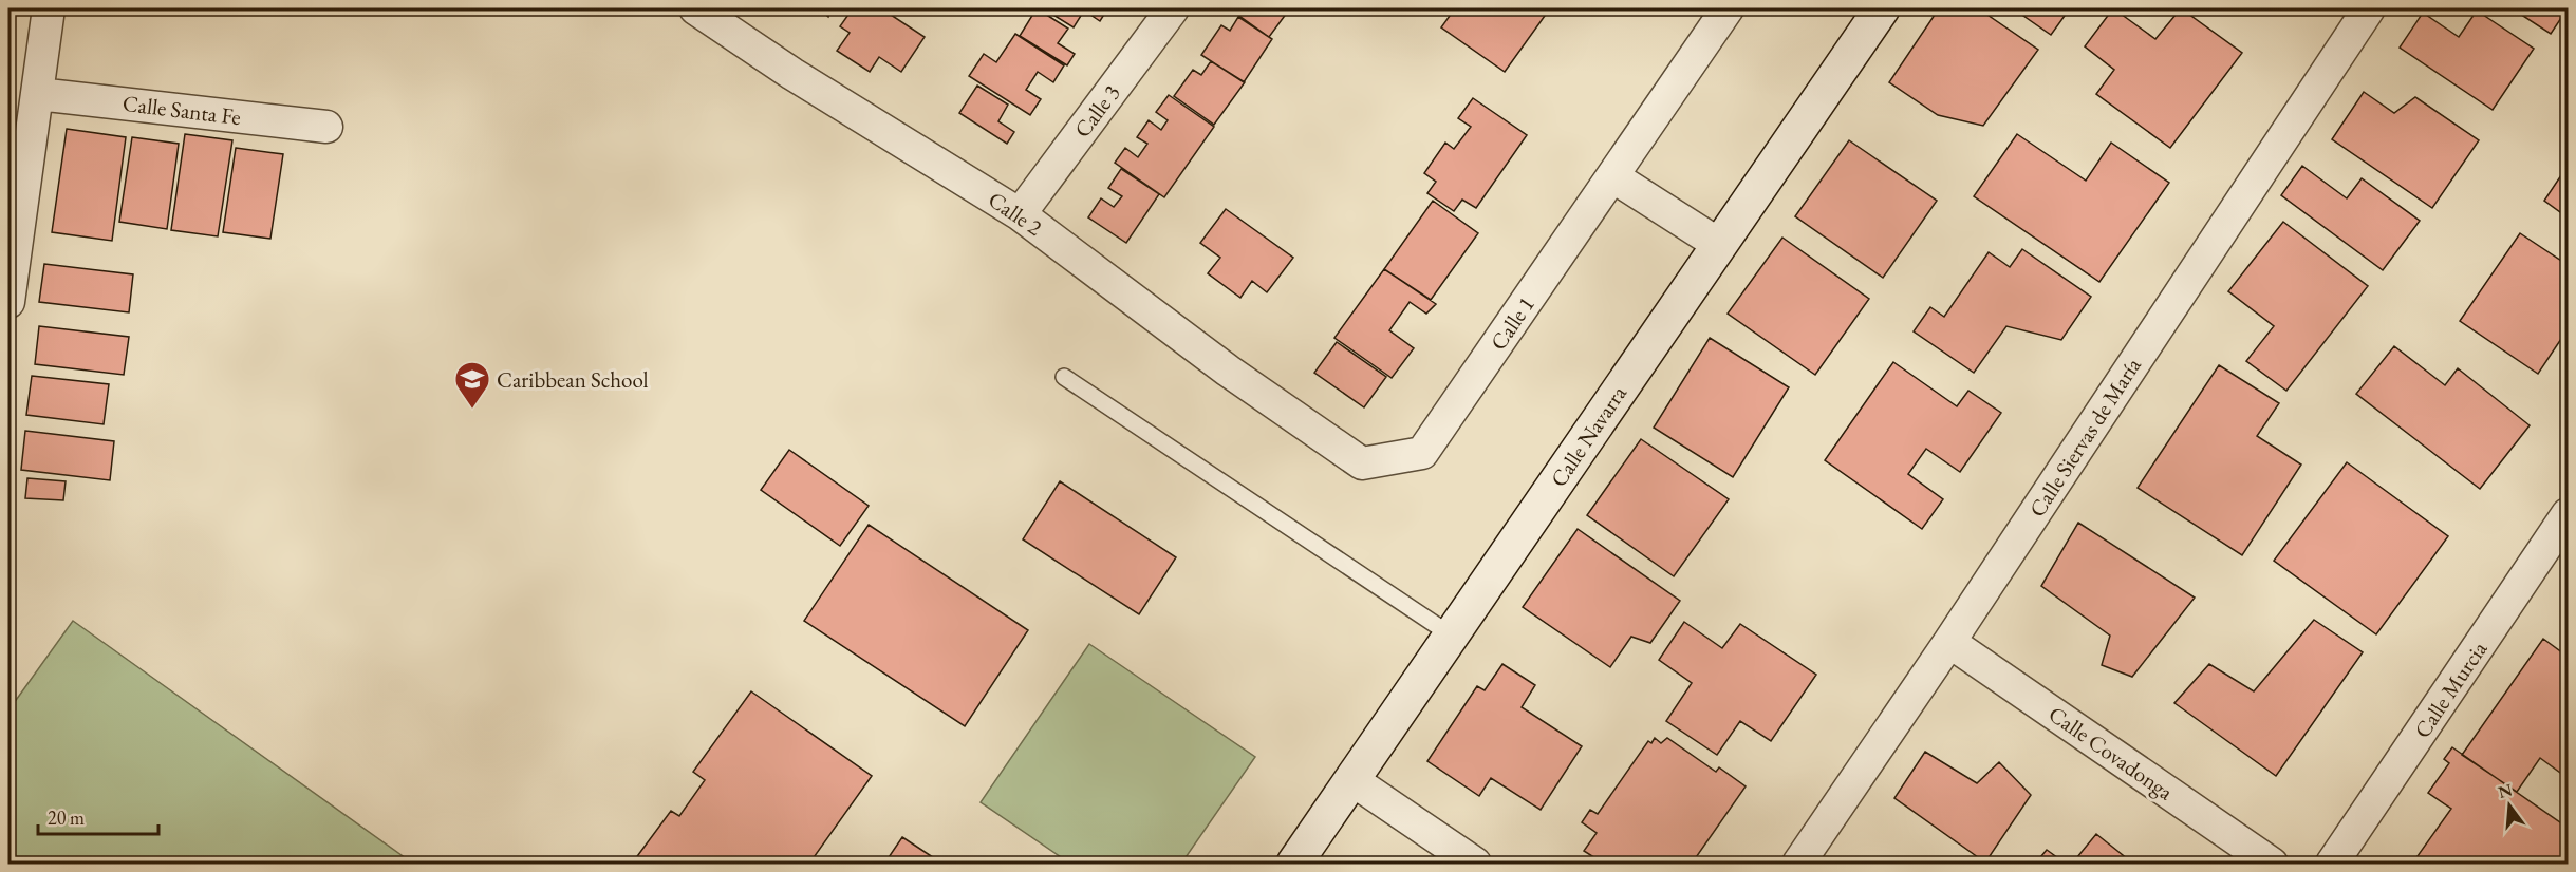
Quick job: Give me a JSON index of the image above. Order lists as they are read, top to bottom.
{
  "streets": {
    "street": [
      "Calle Santa Fe",
      "Calle 3",
      "Calle 2",
      "Calle 1",
      "Calle Navarra",
      "Calle Siervas de María",
      "Calle Murcia",
      "Calle Covadonga"
    ]
  },
  "crossings": [
    ["Calle 3", "Calle 2"],
    ["Calle 2", "Calle 1"],
    ["Calle Siervas de María", "Calle Covadonga"]
  ],
  "places": {
    "school or university": ["Caribbean School"]
  },
  "scale_bar": "20 m",
  "north": "top"
}
